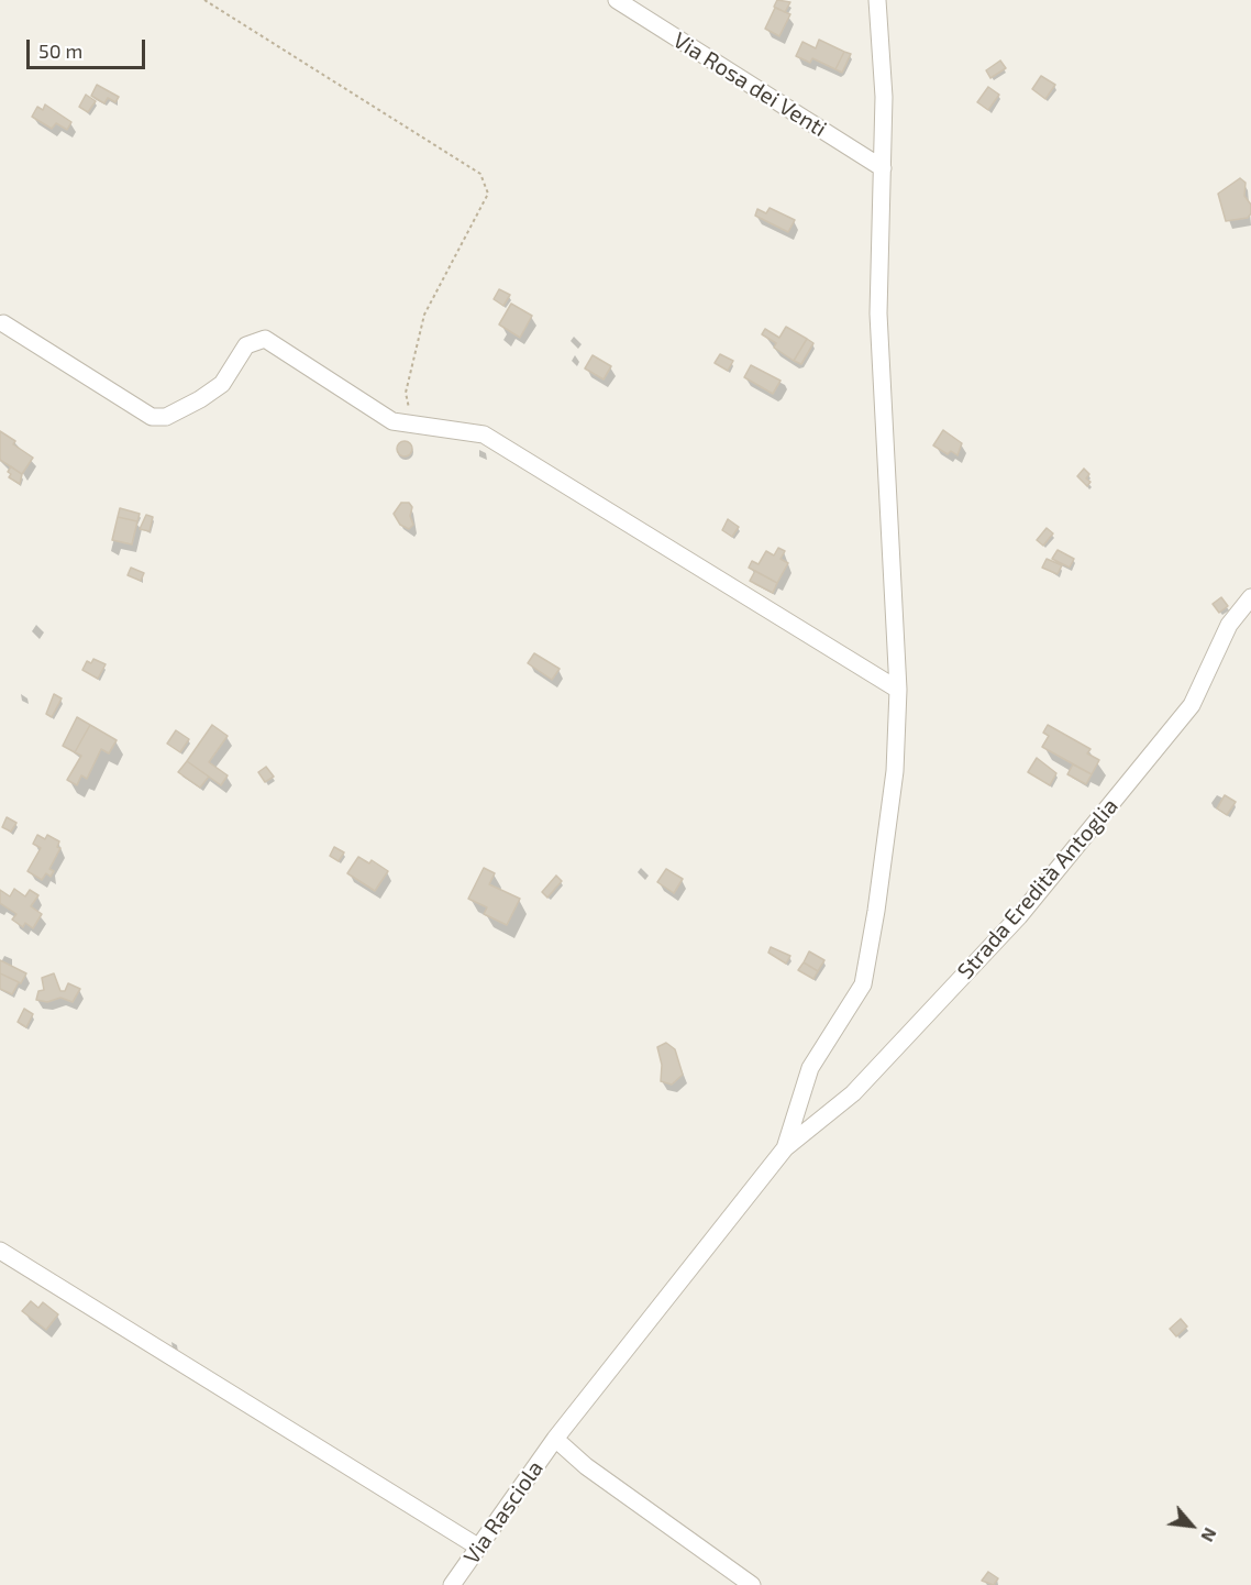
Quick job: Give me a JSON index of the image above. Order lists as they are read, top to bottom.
{
  "streets": {
    "street": ["Via Rosa dei Venti", "Strada Eredità Antoglia", "Via Rasciola"]
  },
  "crossings": [
    ["Strada Eredità Antoglia", "Via Rasciola"]
  ],
  "scale_bar": "50 m",
  "north": "bottom right"
}
